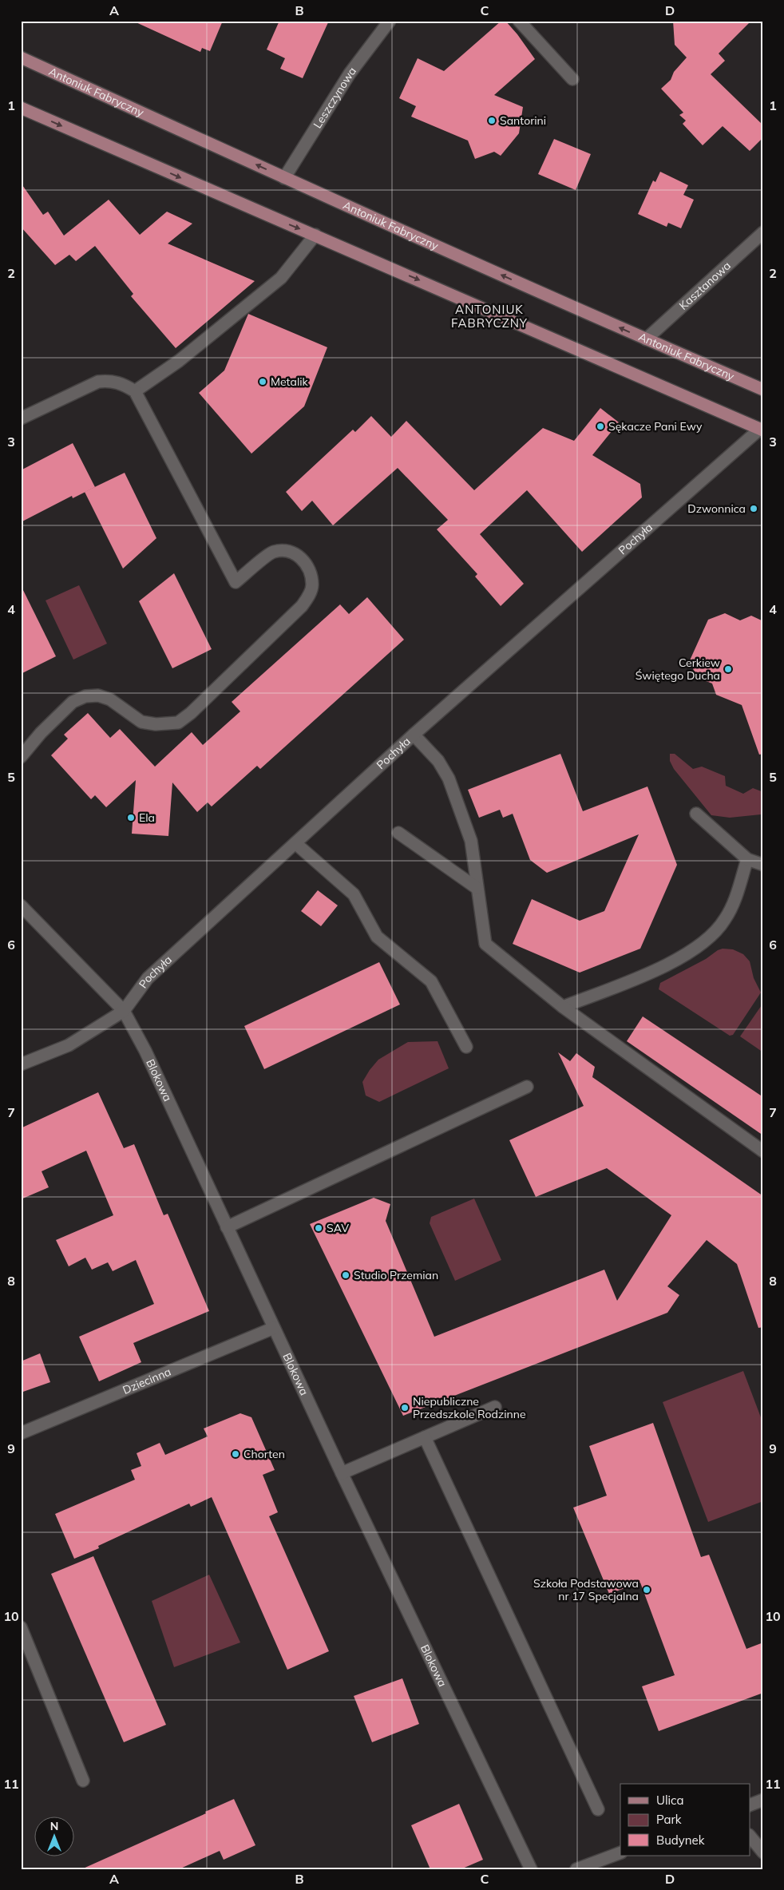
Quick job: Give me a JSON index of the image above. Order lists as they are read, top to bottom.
{
  "streets": {
    "main road": ["Antoniuk Fabryczny"],
    "street": [
      "Leszczynowa",
      "Kasztanowa",
      "Pochyła",
      "Blokowa",
      "Dziecinna"
    ]
  },
  "crossings": [
    ["Antoniuk Fabryczny", "Leszczynowa"],
    ["Antoniuk Fabryczny", "Kasztanowa"],
    ["Pochyła", "Blokowa"],
    ["Blokowa", "Dziecinna"]
  ],
  "districts": ["ANTONIUK FABRYCZNY"],
  "places": [
    "Santorini",
    "Metalik",
    "Sękacze Pani Ewy",
    "Dzwonnica",
    "Cerkiew Świętego Ducha",
    "Ela",
    "SAV",
    "Studio Przemian",
    "Niepubliczne Przedszkole Rodzinne",
    "Chorten",
    "Szkoła Podstawowa nr 17 Specjalna"
  ],
  "legend": ["Ulica", "Park", "Budynek"],
  "north": "top",
  "grid": {
    "columns": [
      "A",
      "B",
      "C",
      "D"
    ],
    "rows": [
      "1",
      "2",
      "3",
      "4",
      "5",
      "6",
      "7",
      "8",
      "9",
      "10",
      "11"
    ]
  }
}
